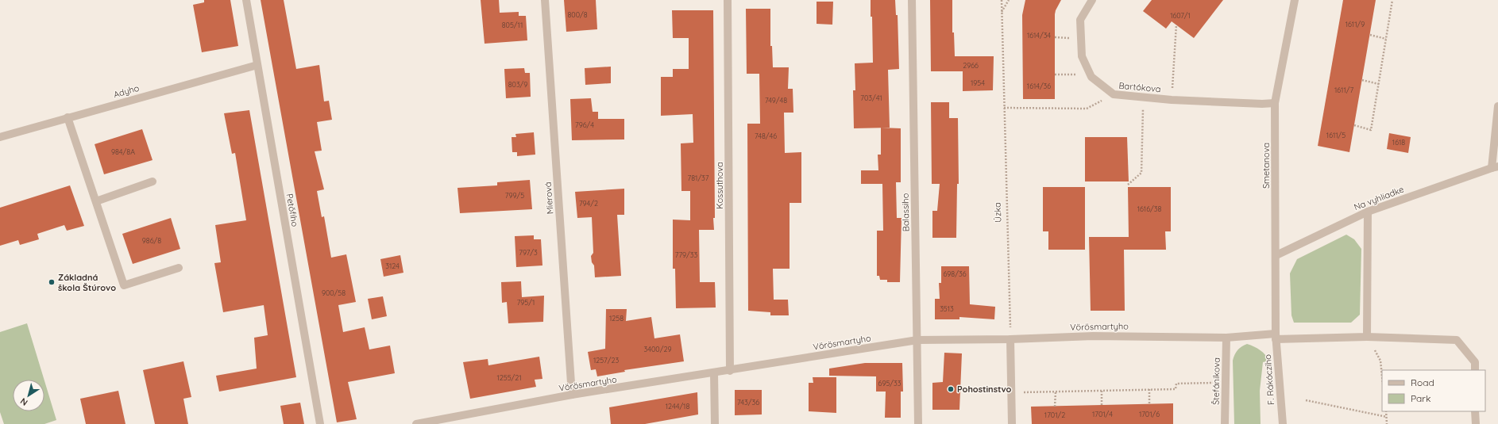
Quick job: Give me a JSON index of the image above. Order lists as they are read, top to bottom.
{
  "streets": {
    "street": [
      "Bartókova",
      "Adyho",
      "Smetanova",
      "Kossuthova",
      "Mierová",
      "Na vyhliadke",
      "Petőfiho",
      "Balassiho",
      "Vörösmartyho",
      "F. Rákócziho",
      "Štefánikova"
    ],
    "path": ["Úzka"]
  },
  "crossings": [
    ["Bartókova", "Smetanova"],
    ["Adyho", "Petőfiho"],
    ["Smetanova", "Na vyhliadke"],
    ["Smetanova", "Vörösmartyho"],
    ["Smetanova", "F. Rákócziho"],
    ["Kossuthova", "Vörösmartyho"],
    ["Mierová", "Vörösmartyho"],
    ["Balassiho", "Vörösmartyho"],
    ["Úzka", "Vörösmartyho"],
    ["Vörösmartyho", "F. Rákócziho"],
    ["Vörösmartyho", "Štefánikova"]
  ],
  "places": ["Základná škola Štúrovo", "Pohostinstvo"],
  "house_numbers": [
    "800/8",
    "1607/1",
    "1611/9",
    "805/11",
    "1614/34",
    "2966",
    "1954",
    "803/9",
    "1614/36",
    "1611/7",
    "703/41",
    "749/48",
    "796/4",
    "1611/5",
    "748/46",
    "1618",
    "984/8A",
    "781/37",
    "799/5",
    "794/2",
    "1616/38",
    "986/8",
    "797/3",
    "779/33",
    "3124",
    "698/36",
    "900/58",
    "795/1",
    "3513",
    "1258",
    "3400/29",
    "1257/23",
    "1255/21",
    "695/33",
    "743/36",
    "1244/18",
    "1701/4",
    "1701/6",
    "1701/2"
  ],
  "legend": ["Road", "Park"],
  "north": "bottom left"
}
